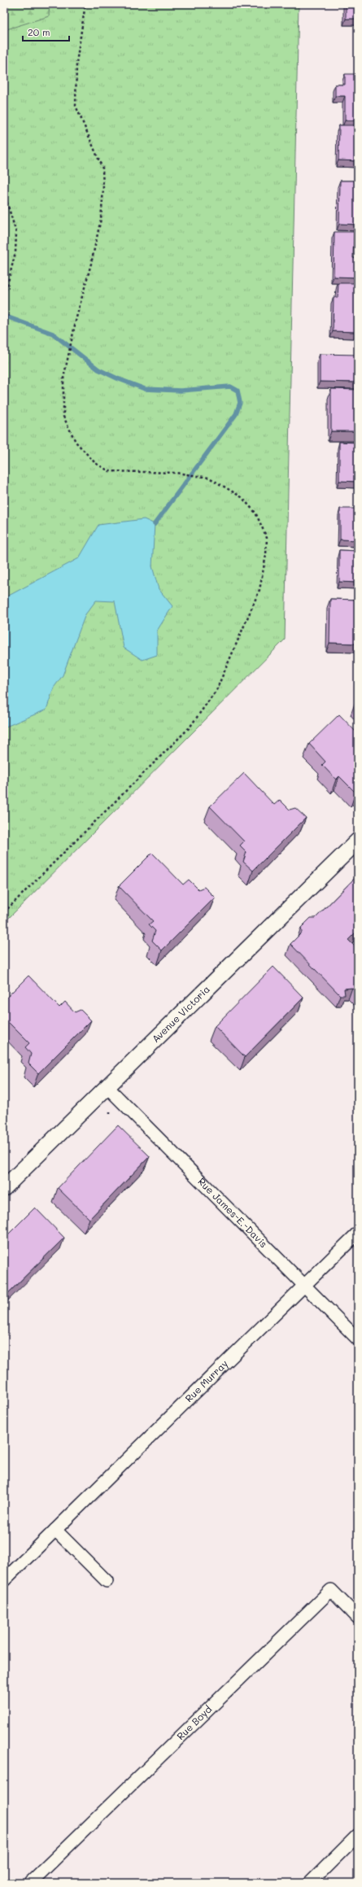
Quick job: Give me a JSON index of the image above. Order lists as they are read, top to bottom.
{
  "streets": {
    "street": [
      "Avenue Victoria",
      "Rue James-E.-Davis",
      "Rue Murray",
      "Rue Boyd"
    ]
  },
  "crossings": [
    ["Avenue Victoria", "Rue James-E.-Davis"],
    ["Rue James-E.-Davis", "Rue Murray"]
  ],
  "scale_bar": "20 m"
}
